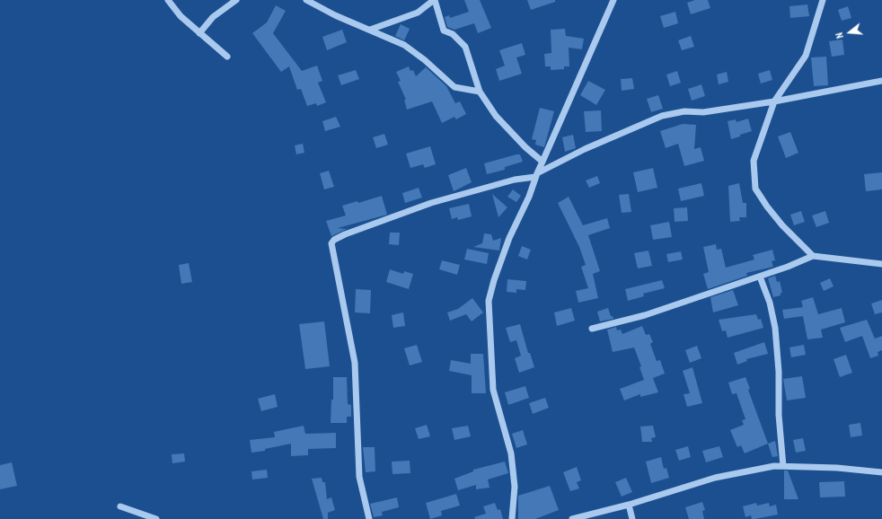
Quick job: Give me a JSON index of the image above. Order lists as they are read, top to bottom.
{
  "north": "left"
}
